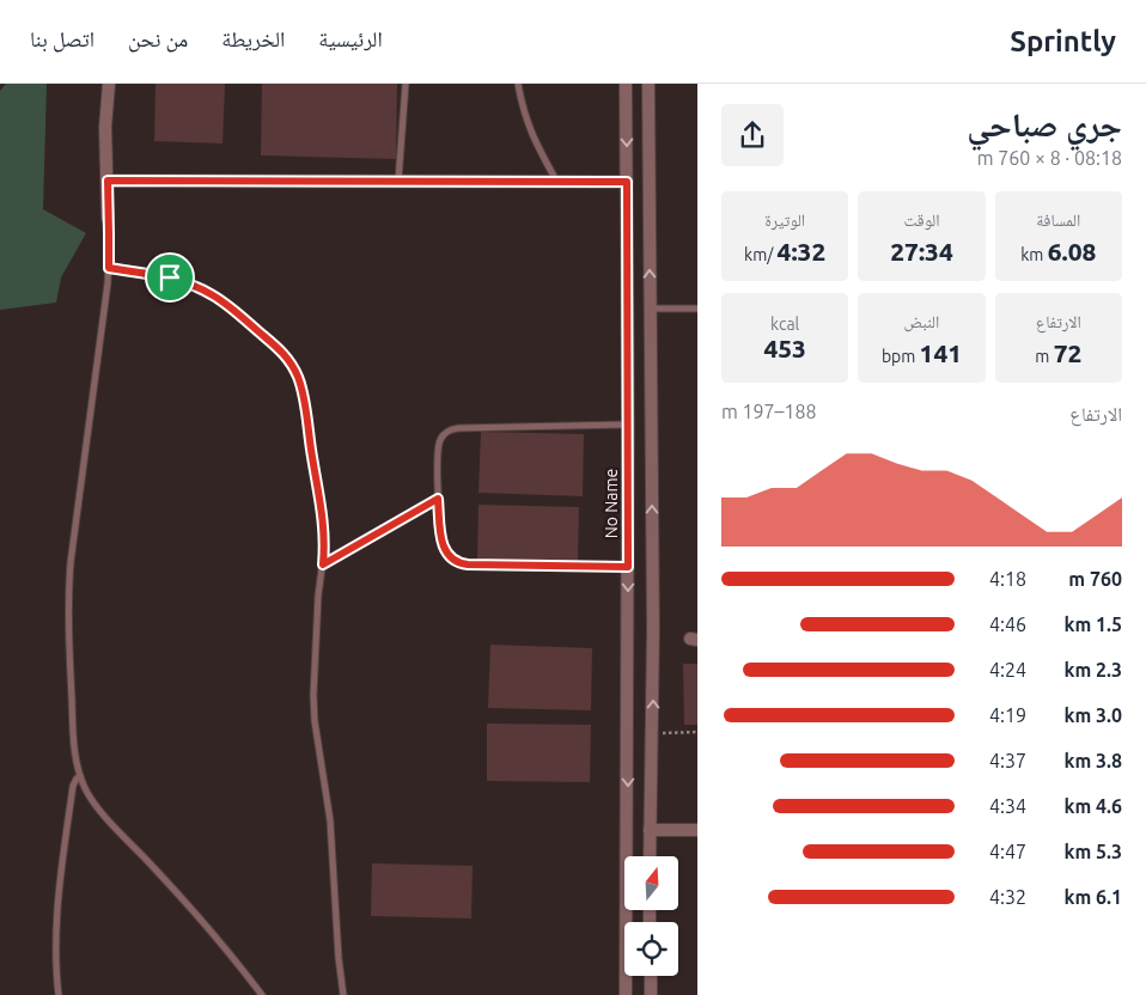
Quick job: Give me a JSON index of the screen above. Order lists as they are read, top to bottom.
{
  "streets": {
    "street": ["No Name"]
  },
  "north": "top",
  "page": {
    "header": "Sprintly",
    "nav": [
      "الرئيسية",
      "الخريطة",
      "من نحن",
      "اتصل بنا"
    ],
    "heading": ["جري صباحي", "08:18 · 8 × 760 m"],
    "stats": [
      ["المسافة", "6.08 km"],
      ["الوقت", "27:34"],
      ["الوتيرة", "4:32 /km"],
      ["الارتفاع", "72 m"],
      ["النبض", "141 bpm"],
      ["kcal", "453"]
    ],
    "chart": ["الارتفاع", "188–197 m"],
    "list": [
      {
        "name": "760 m",
        "note": "4:18"
      },
      {
        "name": "1.5 km",
        "note": "4:46"
      },
      {
        "name": "2.3 km",
        "note": "4:24"
      },
      {
        "name": "3.0 km",
        "note": "4:19"
      },
      {
        "name": "3.8 km",
        "note": "4:37"
      },
      {
        "name": "4.6 km",
        "note": "4:34"
      },
      {
        "name": "5.3 km",
        "note": "4:47"
      },
      {
        "name": "6.1 km",
        "note": "4:32"
      }
    ]
  }
}
